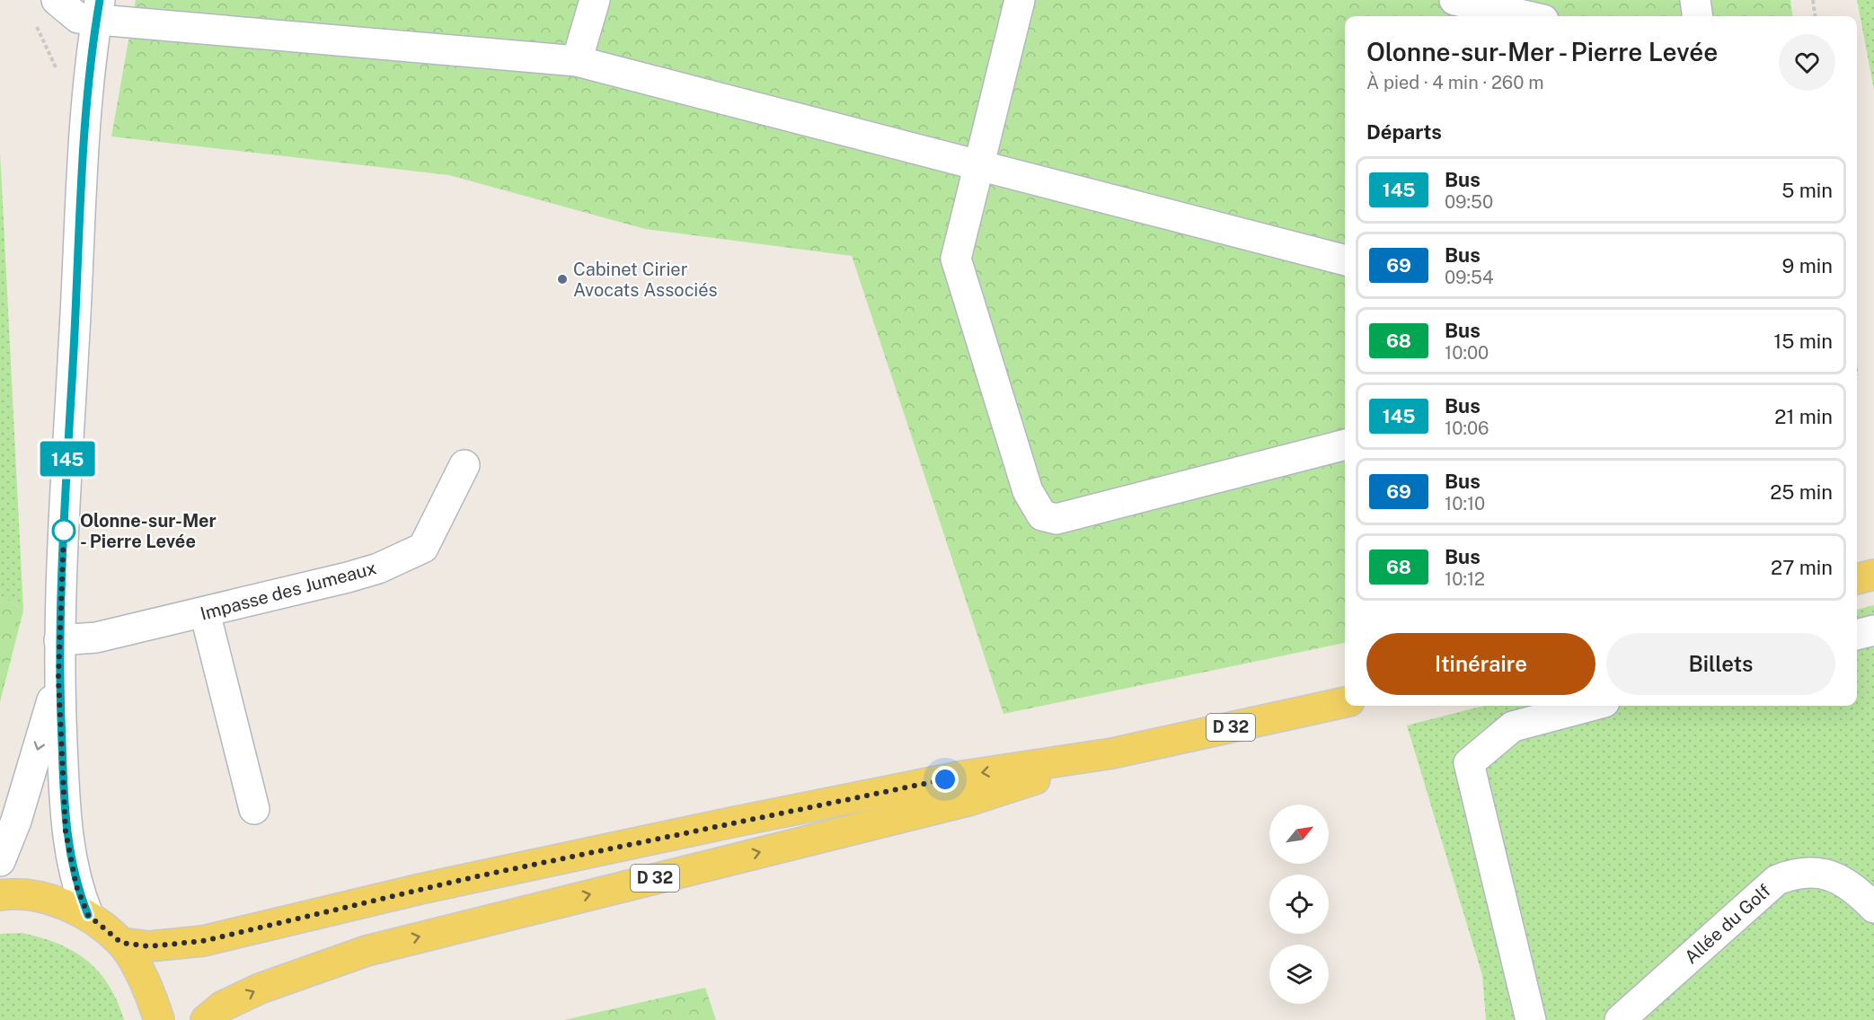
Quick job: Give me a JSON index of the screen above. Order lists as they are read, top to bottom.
{
  "streets": {
    "main road": ["D 32"],
    "street": ["Impasse des Jumeaux", "Allée du Golf"]
  },
  "places": ["Cabinet Cirier Avocats Associés", "Olonne-sur-Mer - Pierre Levée"],
  "lines": ["bus line 145"],
  "north": "top right",
  "page": {
    "on_map": "145",
    "heading": [
      ["Olonne-sur-Mer - Pierre Levée", "À pied · 4 min · 260 m"],
      "Départs"
    ],
    "list": [
      {
        "mark": "145",
        "name": "Bus",
        "note": "09:50",
        "value": "5 min"
      },
      {
        "mark": "69",
        "name": "Bus",
        "note": "09:54",
        "value": "9 min"
      },
      {
        "mark": "68",
        "name": "Bus",
        "note": "10:00",
        "value": "15 min"
      },
      {
        "mark": "145",
        "name": "Bus",
        "note": "10:06",
        "value": "21 min"
      },
      {
        "mark": "69",
        "name": "Bus",
        "note": "10:10",
        "value": "25 min"
      },
      {
        "mark": "68",
        "name": "Bus",
        "note": "10:12",
        "value": "27 min"
      }
    ],
    "buttons": ["Itinéraire", "Billets"]
  }
}
